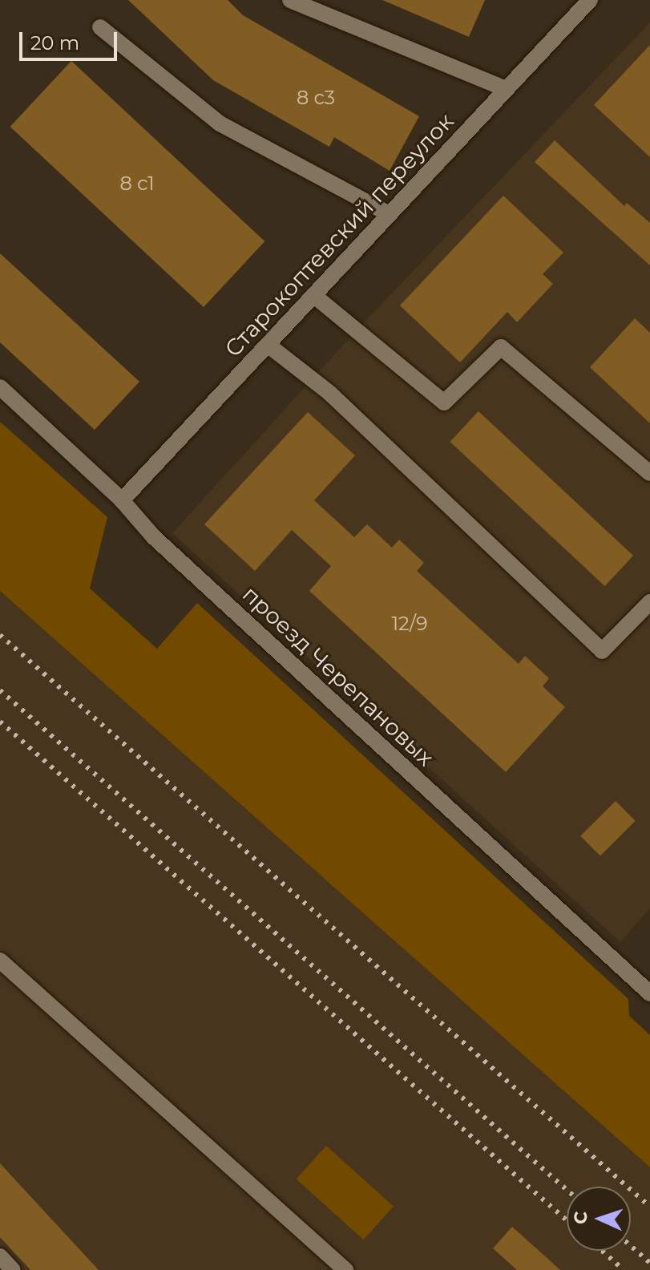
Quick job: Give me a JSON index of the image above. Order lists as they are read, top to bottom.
{
  "streets": {
    "street": ["Старокоптевский переулок", "проезд Черепановых"]
  },
  "crossings": [
    ["Старокоптевский переулок", "проезд Черепановых"]
  ],
  "house_numbers": ["8 с3", "8 с1", "12/9"],
  "scale_bar": "20 m",
  "north": "left"
}
